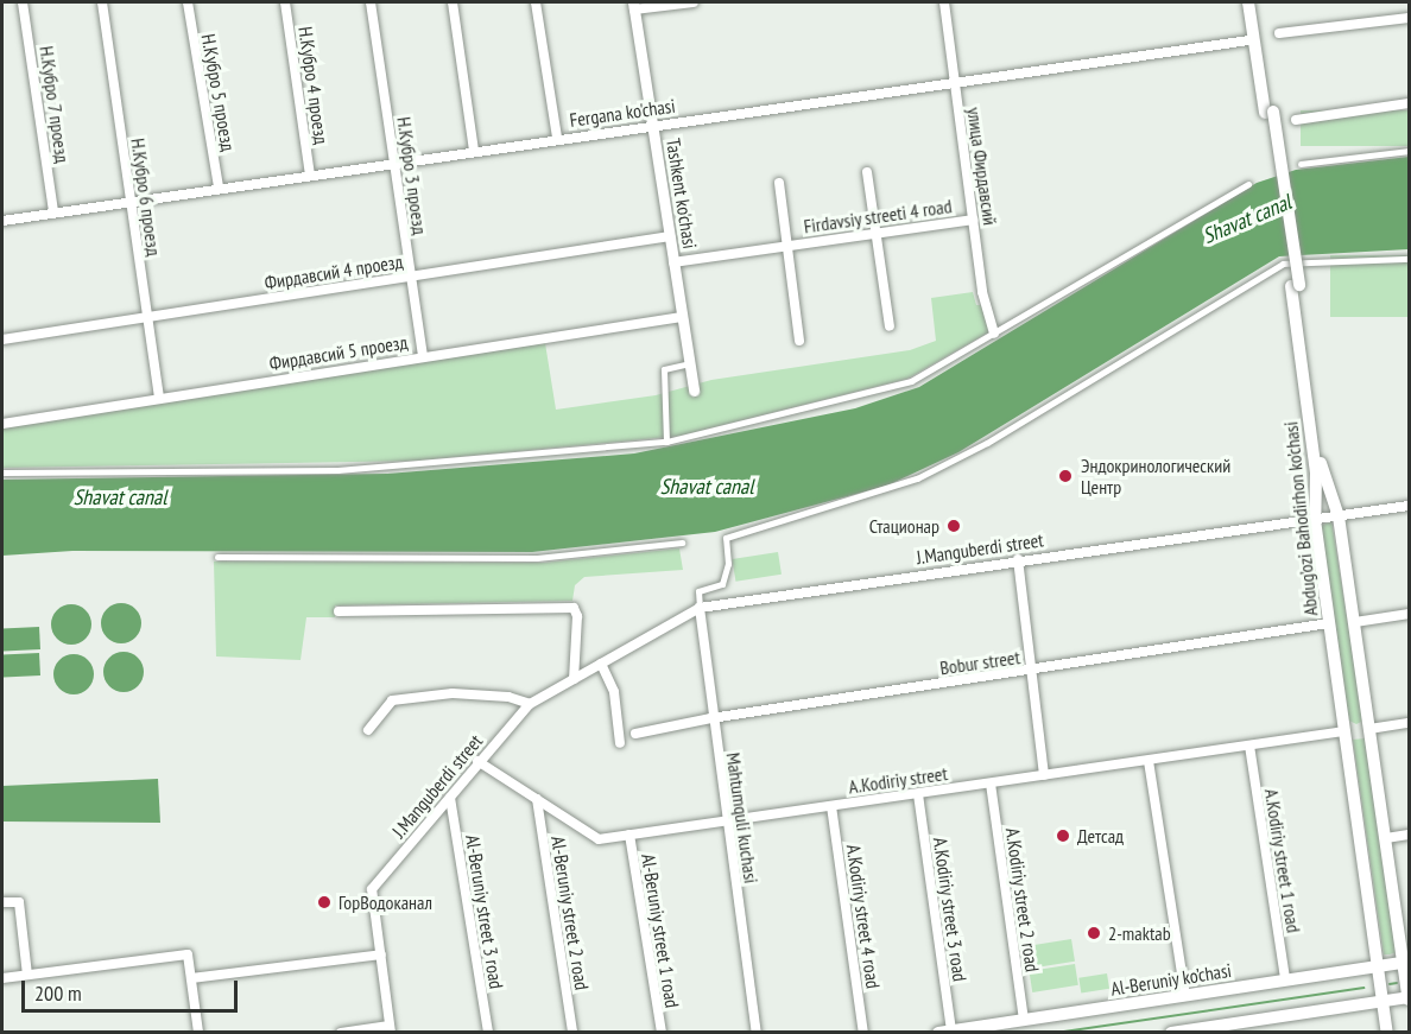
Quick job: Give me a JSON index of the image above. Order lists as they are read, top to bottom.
{
  "streets": {
    "main road": ["Abdug’ozi Bahodirhon ko’chasi", "Al-Beruniy ko’chasi"],
    "street": [
      "Н.Кубро 4 проезд",
      "Н.Кубро 5 проезд",
      "Н.Кубро 7 проезд",
      "Fergana ko'chasi",
      "улица Фирдавсий",
      "Н.Кубро 3 проезд",
      "Tashkent ko'chasi",
      "Н.Кубро 6 проезд",
      "Firdavsiy streeti 4 road",
      "Фирдавсий 4 проезд",
      "Фирдавсий 5 проезд",
      "J.Manguberdi street",
      "Bobur street",
      "A.Kodiriy street",
      "Mahtumquli kuchasi",
      "A.Kodiriy street 1 road",
      "A.Kodiriy street 2 road",
      "A.Kodiriy street 3 road",
      "Al-Beruniy street 3 road",
      "Al-Beruniy street 2 road",
      "A.Kodiriy street 4 road",
      "Al-Beruniy street 1 road"
    ]
  },
  "crossings": [
    ["Н.Кубро 4 проезд", "Fergana ko'chasi"],
    ["Н.Кубро 5 проезд", "Fergana ko'chasi"],
    ["Н.Кубро 7 проезд", "Fergana ko'chasi"],
    ["Fergana ko'chasi", "улица Фирдавсий"],
    ["Fergana ko'chasi", "Н.Кубро 3 проезд"],
    ["Fergana ko'chasi", "Tashkent ko'chasi"],
    ["Fergana ko'chasi", "Н.Кубро 6 проезд"],
    ["улица Фирдавсий", "Firdavsiy streeti 4 road"],
    ["Н.Кубро 3 проезд", "Фирдавсий 4 проезд"],
    ["Н.Кубро 3 проезд", "Фирдавсий 5 проезд"],
    ["Tashkent ko'chasi", "Firdavsiy streeti 4 road"],
    ["Tashkent ko'chasi", "Фирдавсий 4 проезд"],
    ["Tashkent ko'chasi", "Фирдавсий 5 проезд"],
    ["Н.Кубро 6 проезд", "Фирдавсий 4 проезд"],
    ["Н.Кубро 6 проезд", "Фирдавсий 5 проезд"],
    ["Abdug’ozi Bahodirhon ko’chasi", "J.Manguberdi street"],
    ["Abdug’ozi Bahodirhon ko’chasi", "Bobur street"],
    ["Abdug’ozi Bahodirhon ko’chasi", "A.Kodiriy street"],
    ["Abdug’ozi Bahodirhon ko’chasi", "Al-Beruniy ko’chasi"],
    ["J.Manguberdi street", "A.Kodiriy street"],
    ["J.Manguberdi street", "Mahtumquli kuchasi"],
    ["J.Manguberdi street", "Al-Beruniy street 3 road"],
    ["Bobur street", "Mahtumquli kuchasi"],
    ["A.Kodiriy street", "Mahtumquli kuchasi"],
    ["A.Kodiriy street", "A.Kodiriy street 1 road"],
    ["A.Kodiriy street", "A.Kodiriy street 2 road"],
    ["A.Kodiriy street", "A.Kodiriy street 3 road"],
    ["A.Kodiriy street", "Al-Beruniy street 2 road"],
    ["A.Kodiriy street", "A.Kodiriy street 4 road"],
    ["A.Kodiriy street", "Al-Beruniy street 1 road"],
    ["A.Kodiriy street 1 road", "Al-Beruniy ko’chasi"],
    ["A.Kodiriy street 2 road", "Al-Beruniy ko’chasi"],
    ["A.Kodiriy street 3 road", "Al-Beruniy ko’chasi"]
  ],
  "water": ["Shavat canal"],
  "places": [
    "Эндокринологический Центр",
    "Стационар",
    "Детсад",
    "ГорВодоканал",
    "2-maktab"
  ],
  "scale_bar": "200 m"
}
